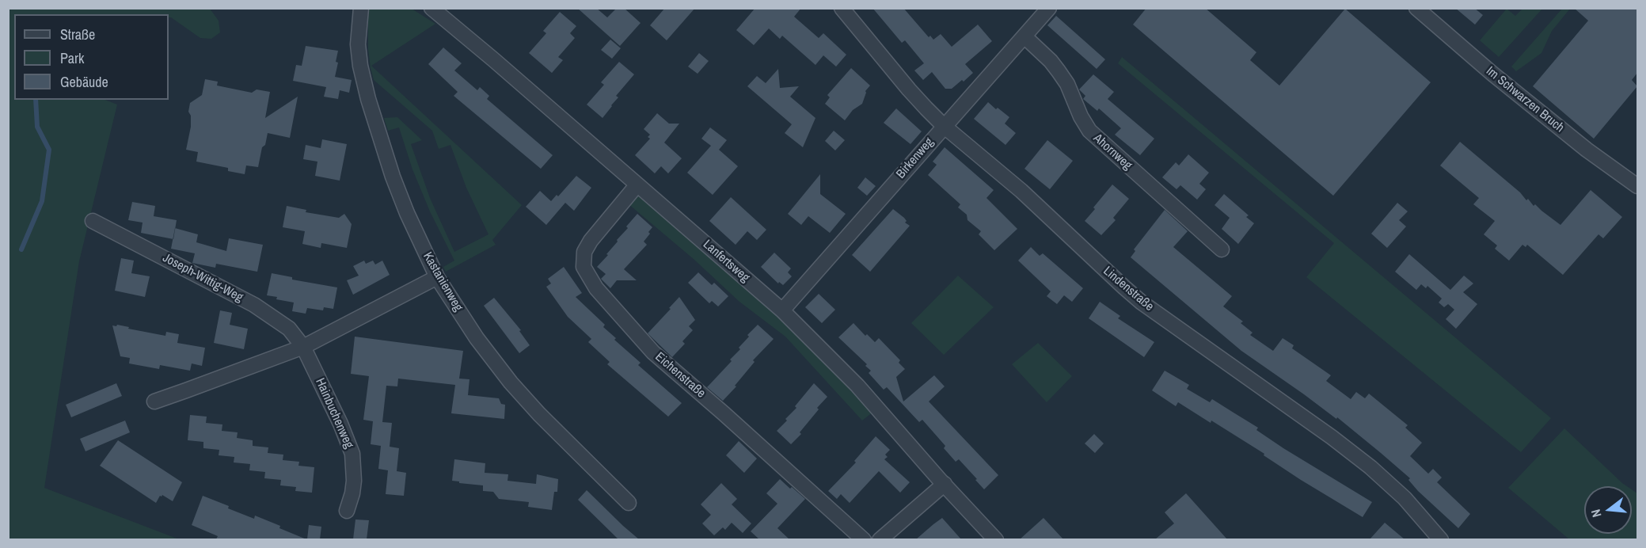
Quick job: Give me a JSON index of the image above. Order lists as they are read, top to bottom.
{
  "streets": {
    "street": [
      "Im Schwarzen Bruch",
      "Ahornweg",
      "Birkenweg",
      "Lanfertsweg",
      "Joseph-Wittig-Weg",
      "Kastanienweg",
      "Lindenstraße",
      "Eichenstraße",
      "Hainbuchenweg"
    ]
  },
  "crossings": [
    ["Ahornweg", "Birkenweg"],
    ["Birkenweg", "Lanfertsweg"],
    ["Birkenweg", "Lindenstraße"],
    ["Lanfertsweg", "Eichenstraße"],
    ["Joseph-Wittig-Weg", "Hainbuchenweg"]
  ],
  "legend": ["Straße", "Park", "Gebäude"],
  "north": "left"
}
